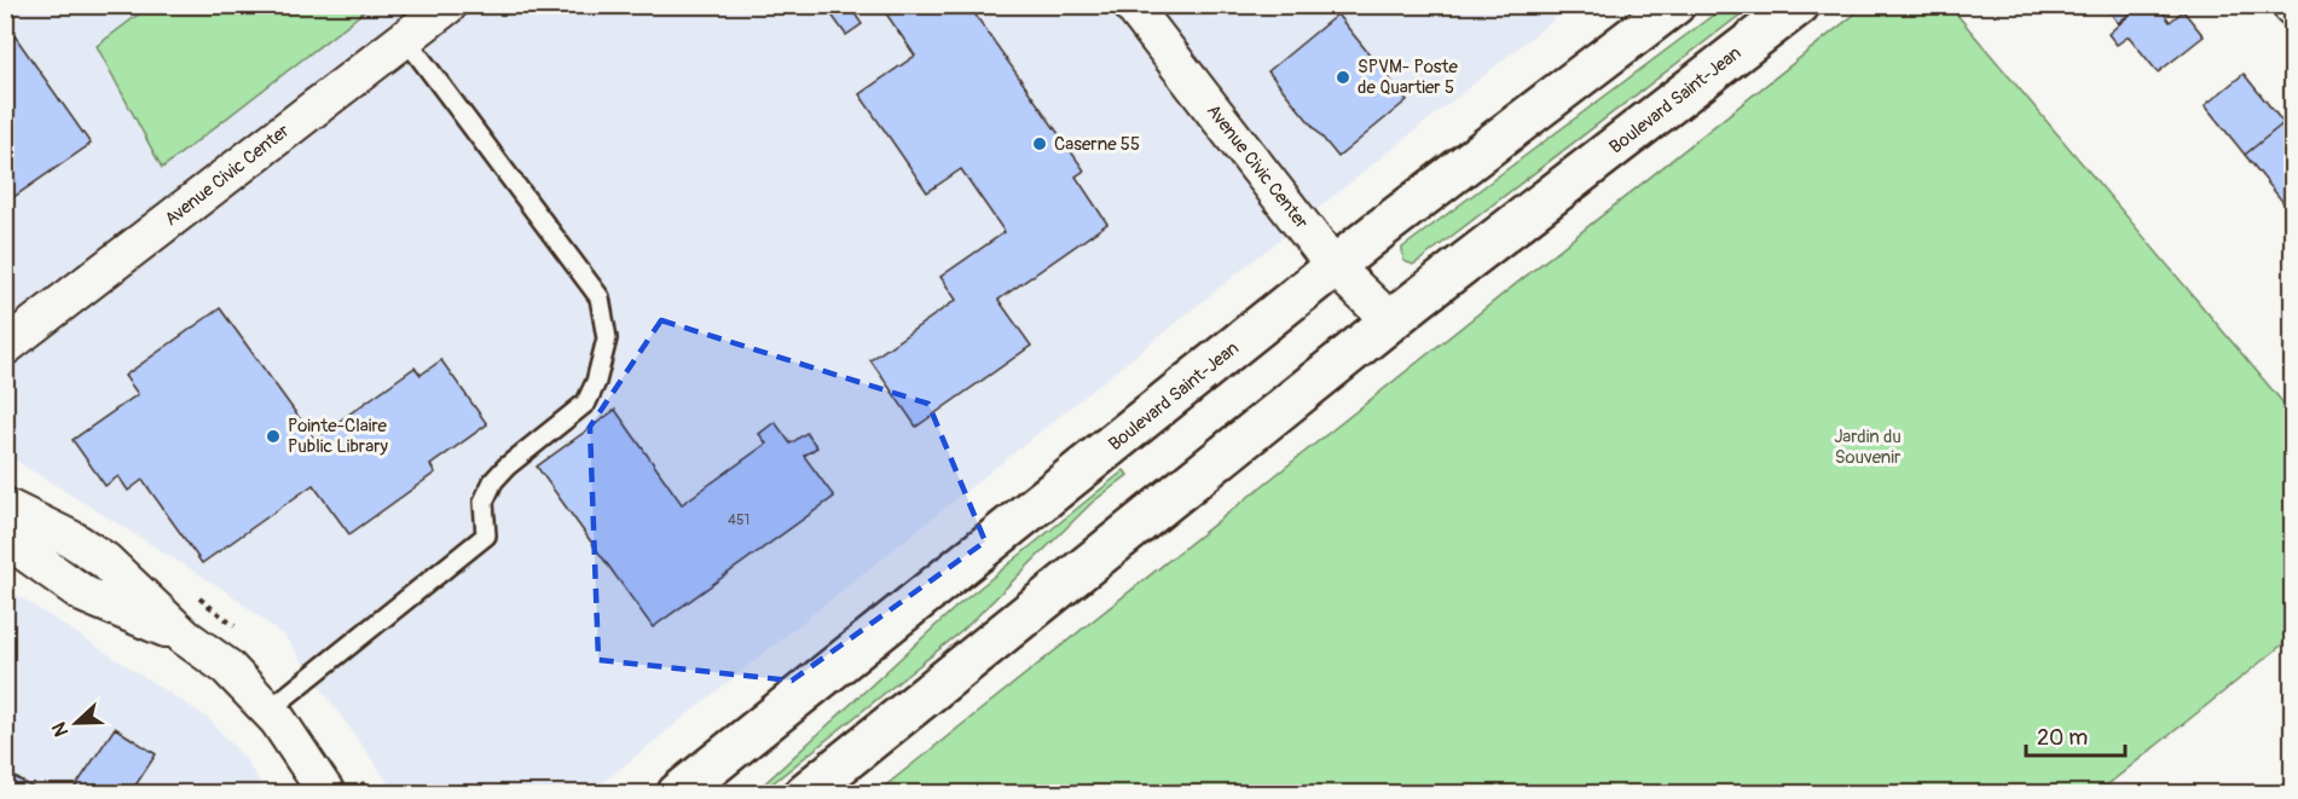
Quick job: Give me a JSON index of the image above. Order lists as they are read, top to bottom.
{
  "streets": {
    "main road": ["Boulevard Saint-Jean"],
    "street": ["Avenue Civic Center"]
  },
  "crossings": [
    ["Boulevard Saint-Jean", "Avenue Civic Center"]
  ],
  "parks": ["Jardin du Souvenir"],
  "places": ["SPVM- Poste de Quartier 5", "Caserne 55", "Pointe-Claire Public Library"],
  "house_numbers": ["451"],
  "scale_bar": "20 m",
  "north": "left"
}
